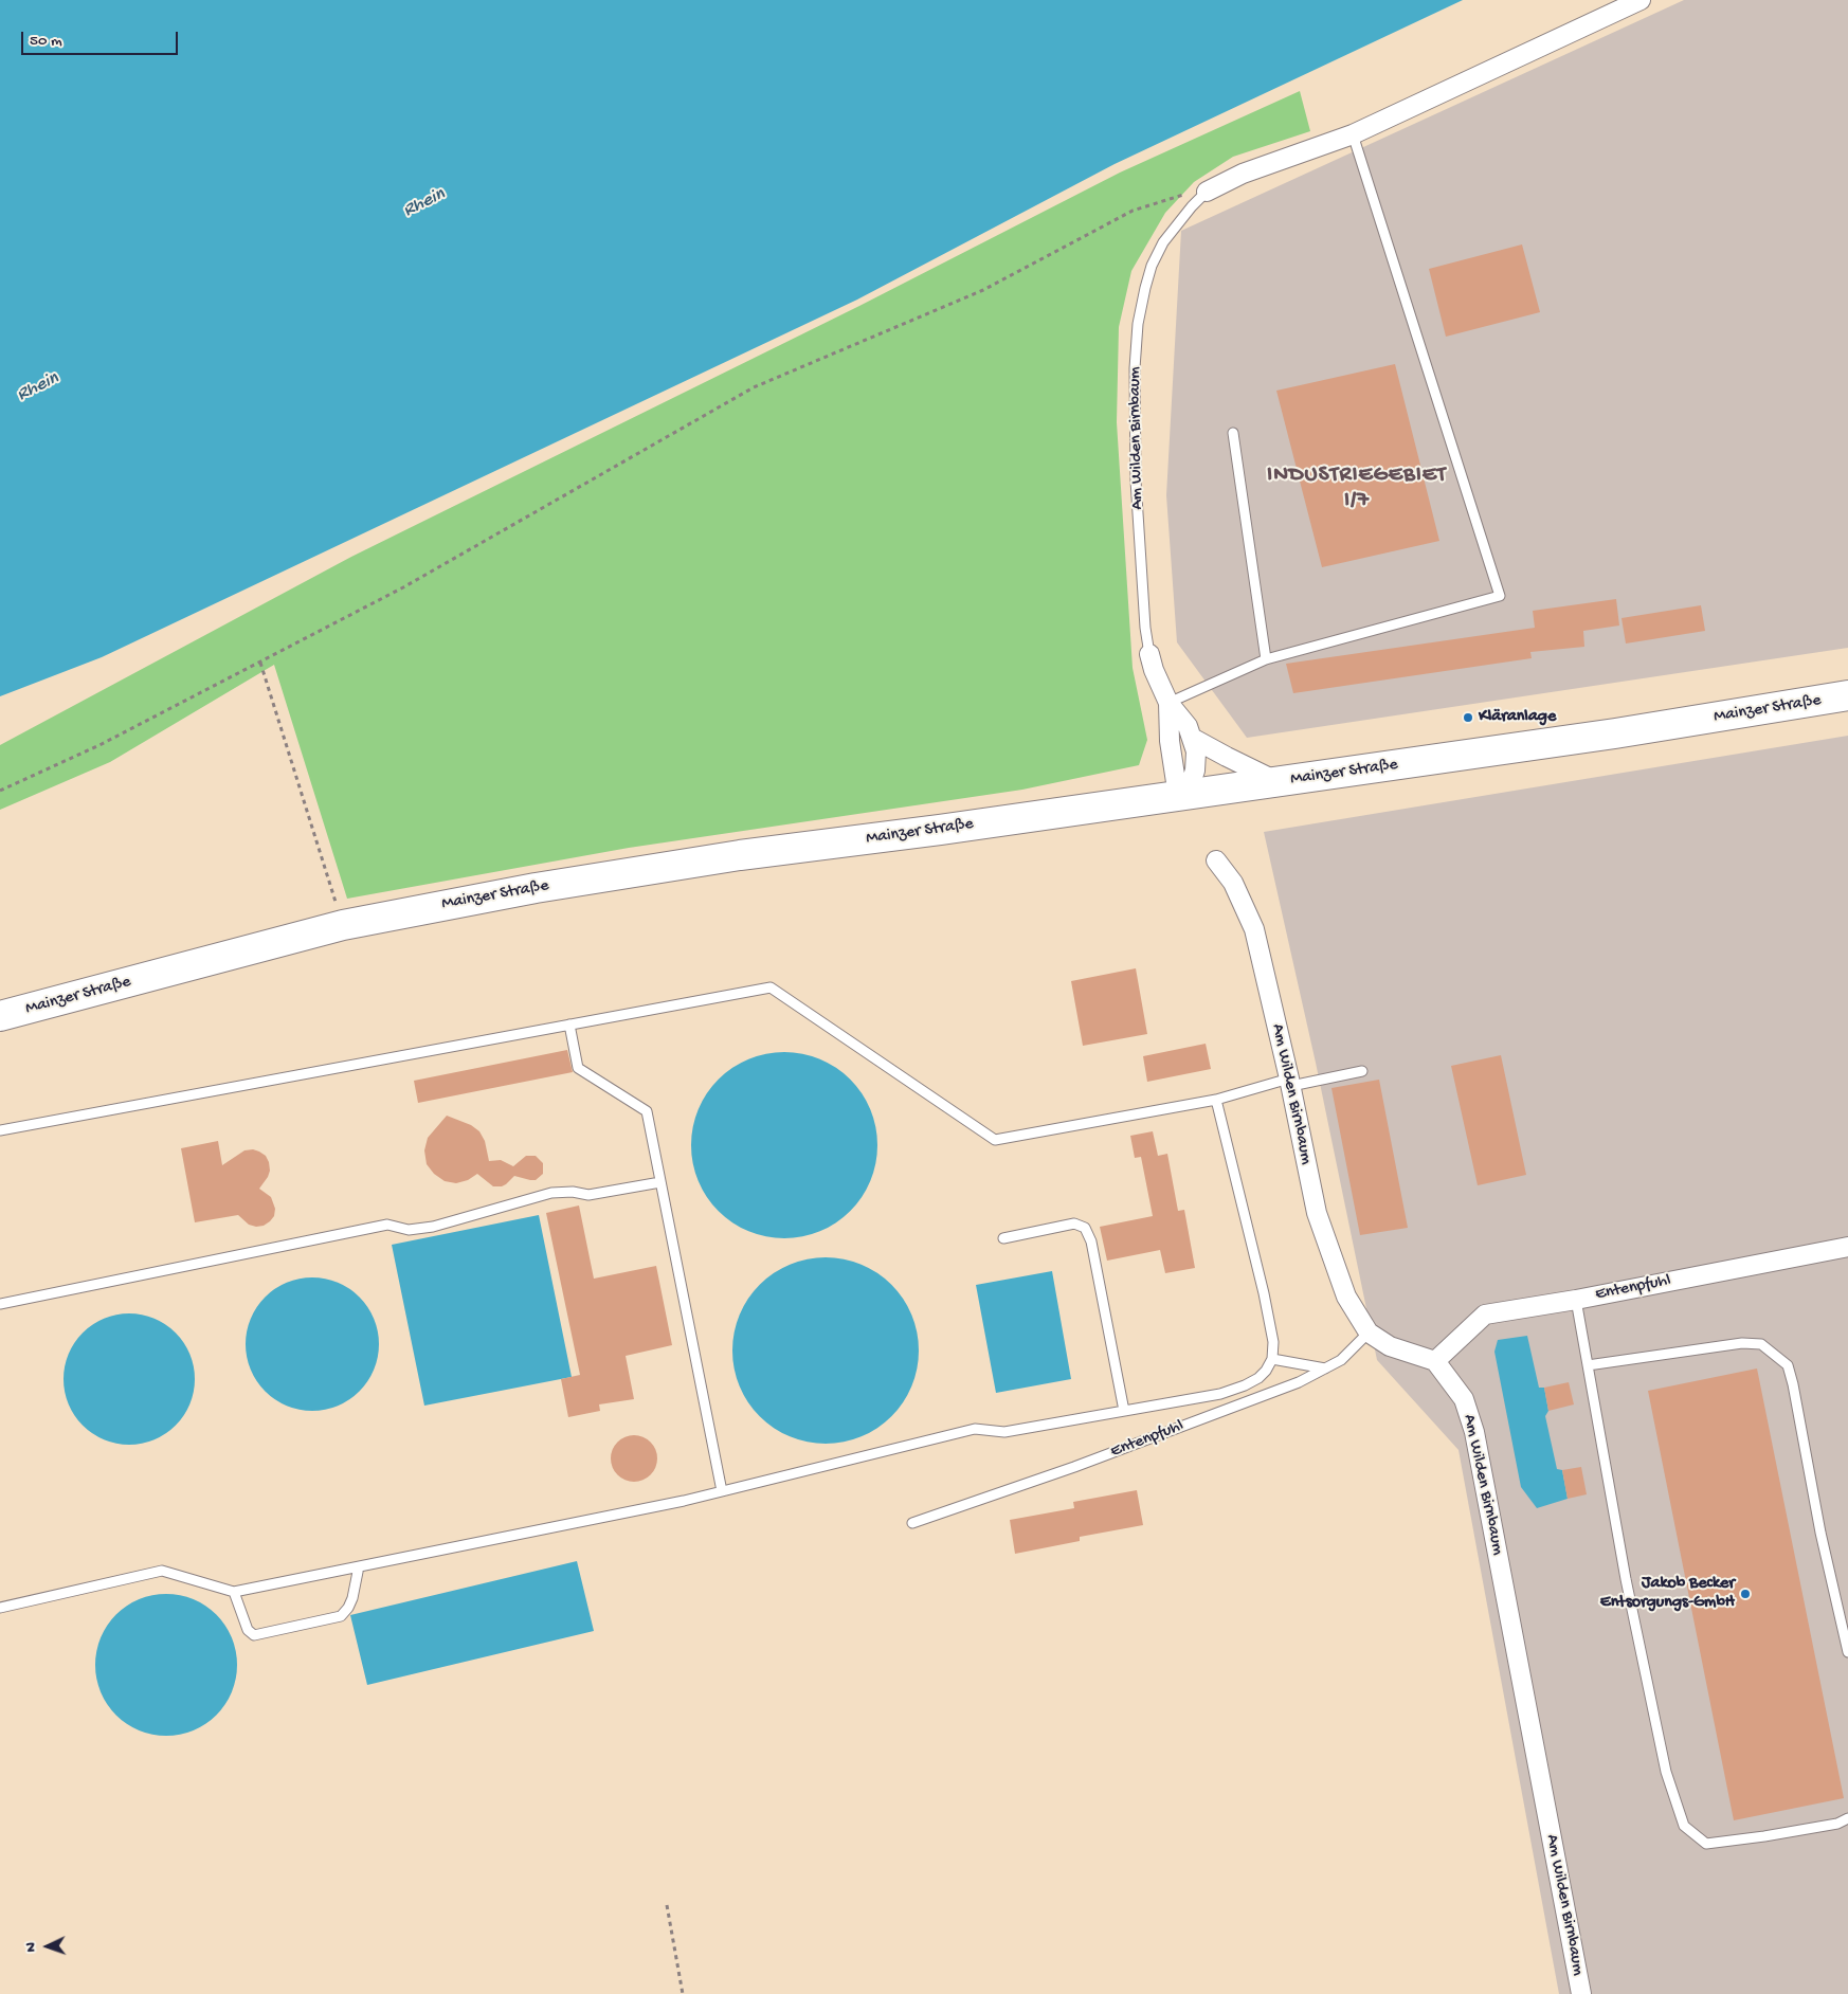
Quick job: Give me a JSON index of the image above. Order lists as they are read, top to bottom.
{
  "streets": {
    "main road": ["Mainzer Straße"],
    "street": ["Am Wilden Birnbaum", "Entenpfuhl"]
  },
  "crossings": [
    ["Am Wilden Birnbaum", "Mainzer Straße"],
    ["Am Wilden Birnbaum", "Entenpfuhl"]
  ],
  "districts": ["INDUSTRIEGEBIET I/7"],
  "water": ["Rhein"],
  "places": ["Kläranlage", "Jakob Becker Entsorgungs-GmbH"],
  "scale_bar": "50 m",
  "north": "left"
}
